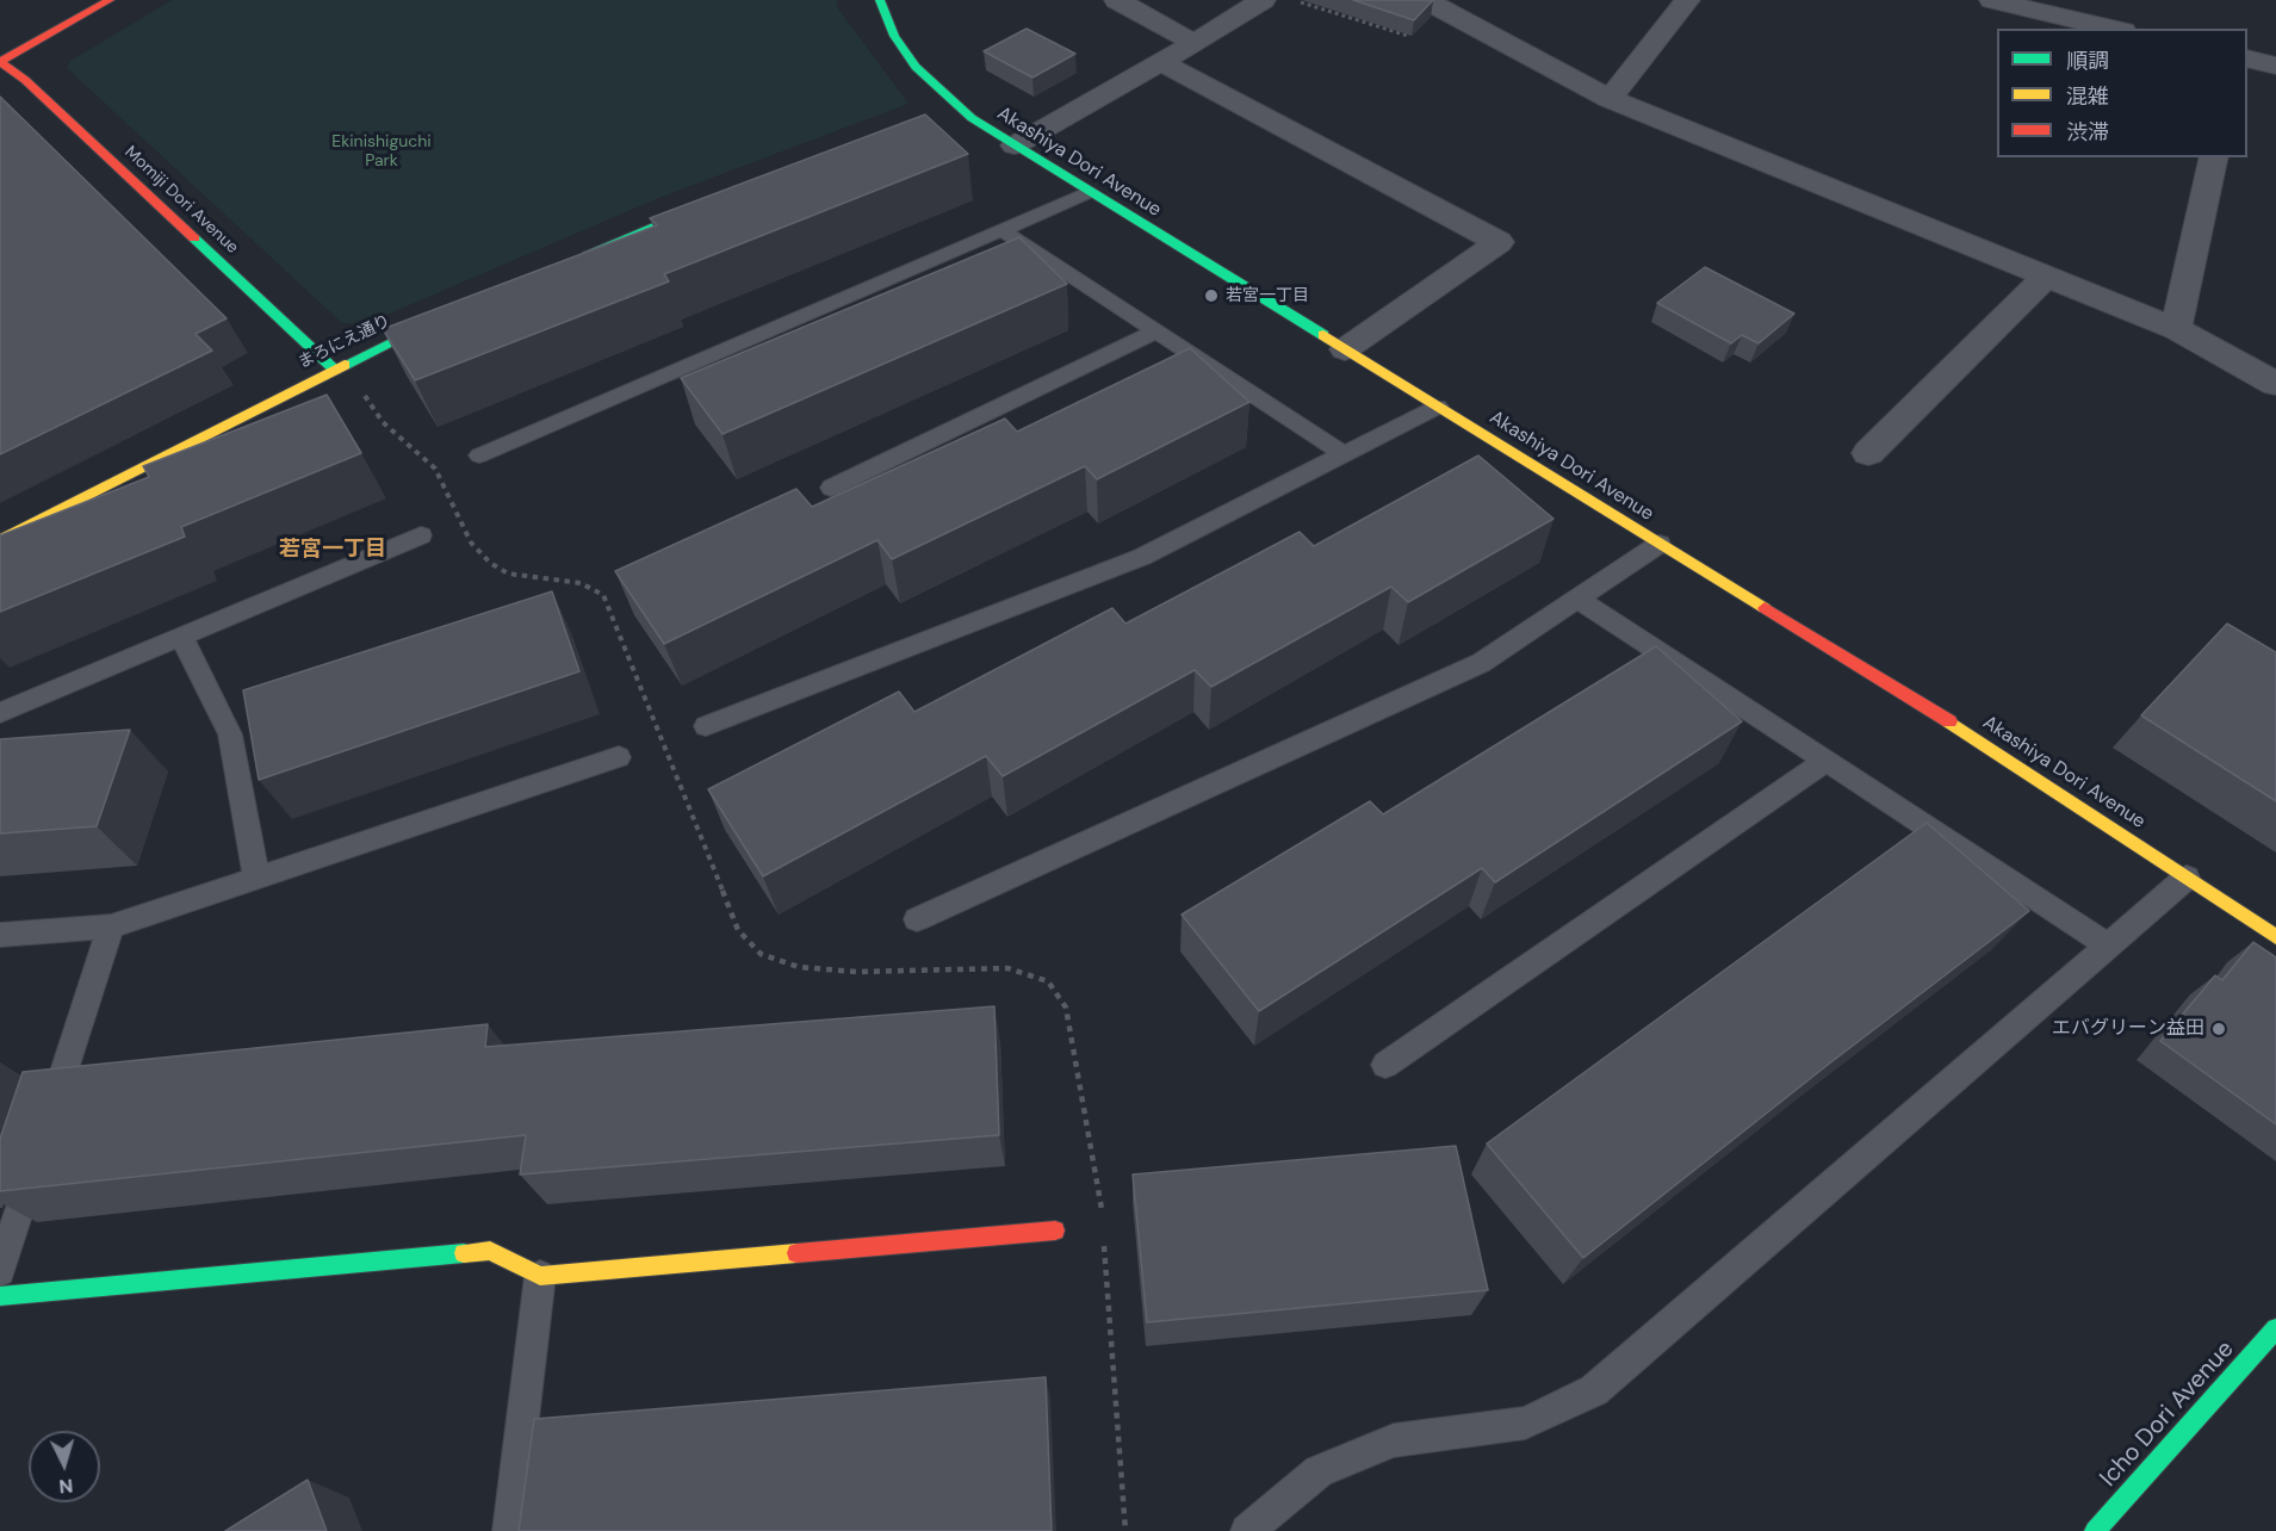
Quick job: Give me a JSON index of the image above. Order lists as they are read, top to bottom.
{
  "streets": {
    "street": [
      "Akashiya Dori Avenue",
      "Momiji Dori Avenue",
      "まろにえ通り",
      "Icho Dori Avenue"
    ]
  },
  "crossings": [
    ["Momiji Dori Avenue", "まろにえ通り"]
  ],
  "districts": ["若宮一丁目"],
  "parks": ["Ekinishiguchi Park"],
  "places": ["若宮一丁目", "エバグリーン益田"],
  "legend": ["順調", "混雑", "渋滞"],
  "north": "bottom"
}
